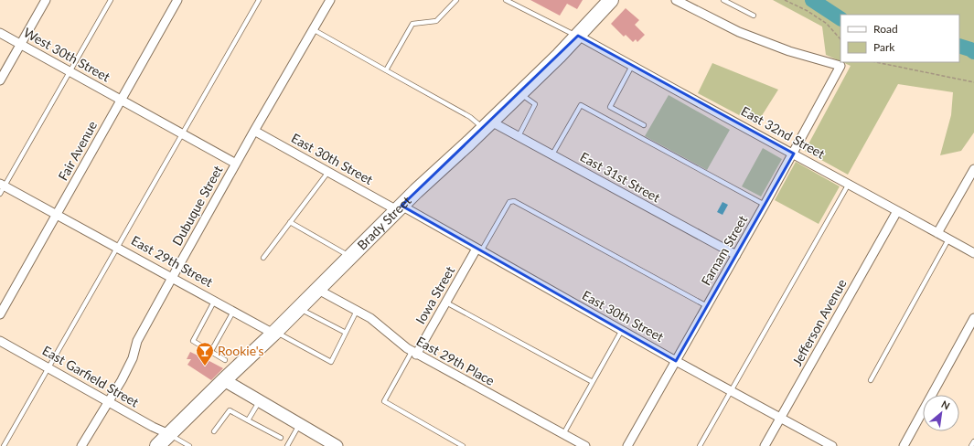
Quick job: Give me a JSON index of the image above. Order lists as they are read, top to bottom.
{
  "streets": {
    "highway": ["Brady Street"],
    "street": [
      "West 30th Street",
      "East 32nd Street",
      "Fair Avenue",
      "East 30th Street",
      "East 31st Street",
      "Dubuque Street",
      "Farnam Street",
      "East 29th Street",
      "Iowa Street",
      "Jefferson Avenue",
      "East 29th Place",
      "East Garfield Street"
    ]
  },
  "crossings": [
    ["West 30th Street", "Fair Avenue"],
    ["East 32nd Street", "Brady Street"],
    ["East 32nd Street", "Farnam Street"],
    ["East 32nd Street", "Jefferson Avenue"],
    ["Fair Avenue", "East 29th Street"],
    ["East 30th Street", "Dubuque Street"],
    ["East 30th Street", "Brady Street"],
    ["East 30th Street", "Farnam Street"],
    ["East 30th Street", "Iowa Street"],
    ["East 30th Street", "Jefferson Avenue"],
    ["East 31st Street", "Brady Street"],
    ["East 31st Street", "Farnam Street"],
    ["Dubuque Street", "East 29th Street"],
    ["Dubuque Street", "East Garfield Street"],
    ["Brady Street", "East 29th Street"],
    ["Brady Street", "East 29th Place"],
    ["Brady Street", "East Garfield Street"],
    ["Iowa Street", "East 29th Place"]
  ],
  "places": {
    "bar": ["Rookie's"]
  },
  "legend": ["Road", "Park"],
  "north": "top right"
}
